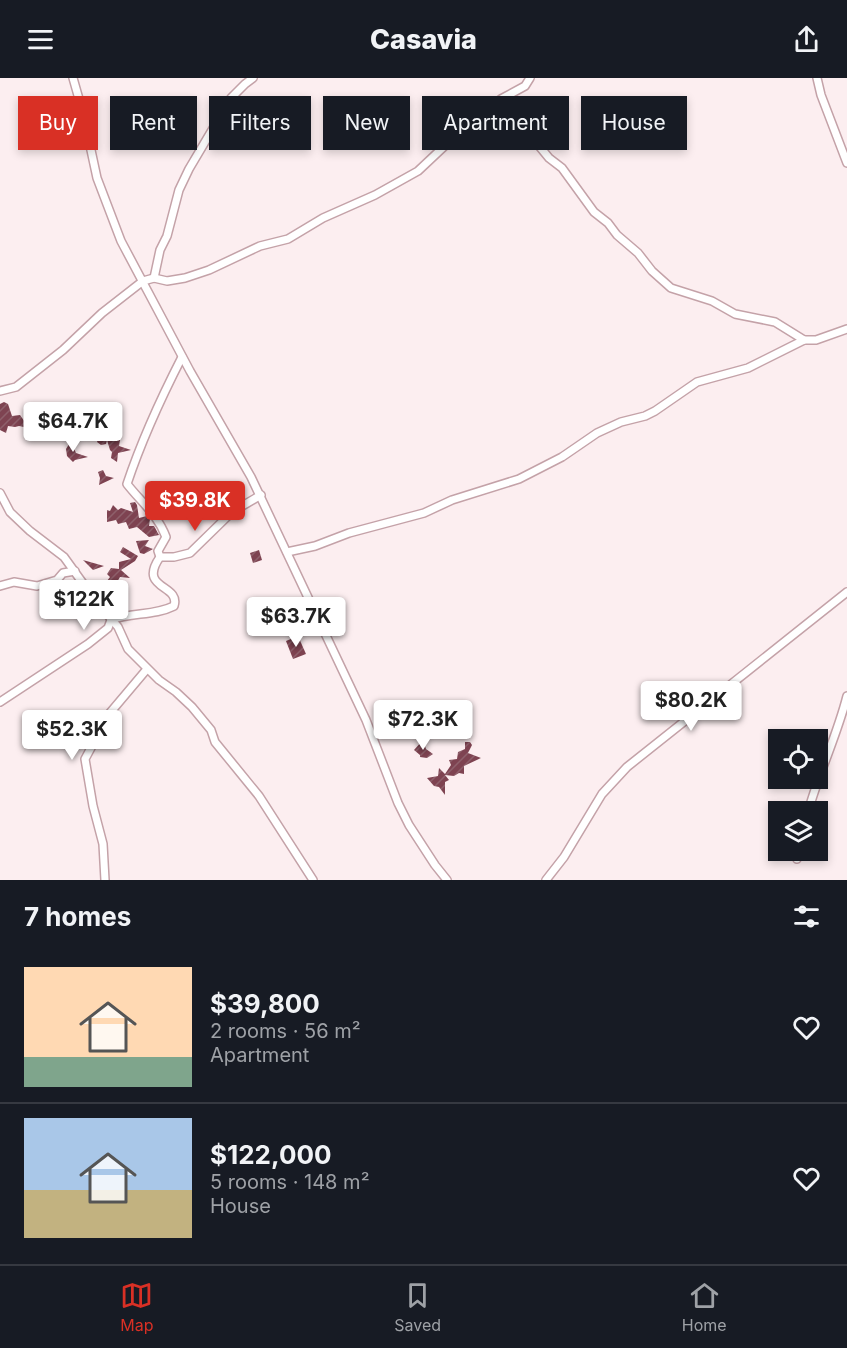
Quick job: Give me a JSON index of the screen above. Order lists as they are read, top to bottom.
{
  "page": {
    "header": "Casavia",
    "chip": [
      "Buy",
      "Rent",
      "Filters",
      "New",
      "Apartment",
      "House"
    ],
    "price": [
      "$64.7K",
      "$39.8K",
      "$122K",
      "$63.7K",
      "$80.2K",
      "$72.3K",
      "$52.3K"
    ],
    "heading": "7 homes",
    "list": [
      {
        "name": "$39,800",
        "note": "2 rooms · 56 m² · Apartment"
      },
      {
        "name": "$122,000",
        "note": "5 rooms · 148 m² · House"
      }
    ],
    "tabs": ["Map", "Saved", "Home"]
  }
}
